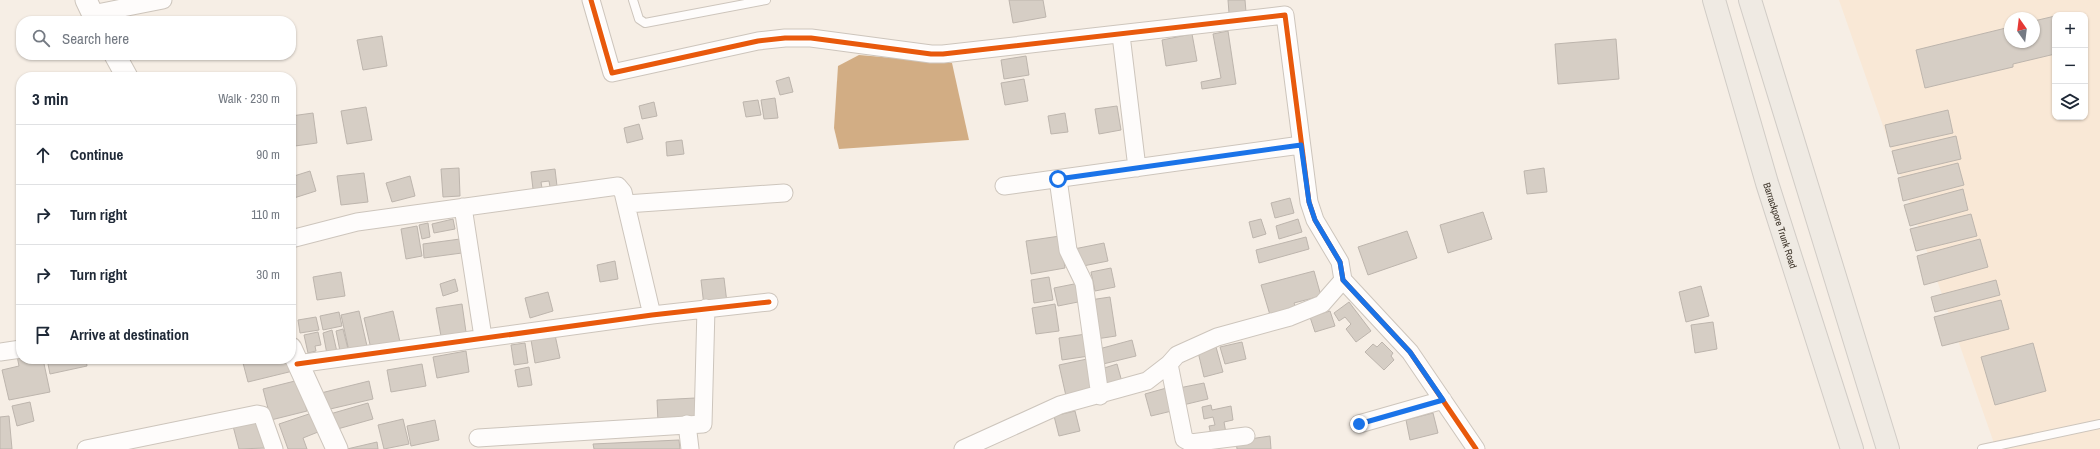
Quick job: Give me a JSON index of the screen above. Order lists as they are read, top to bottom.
{
  "streets": {
    "main road": ["Barrackpore Trunk Road"]
  },
  "north": "top",
  "page": {
    "map_buttons": ["+", "−"],
    "search": "Search here",
    "heading": ["3 min", "Walk · 230 m"],
    "list": [
      ["Continue", "90 m"],
      ["Turn right", "110 m"],
      ["Turn right", "30 m"],
      "Arrive at destination"
    ]
  }
}
